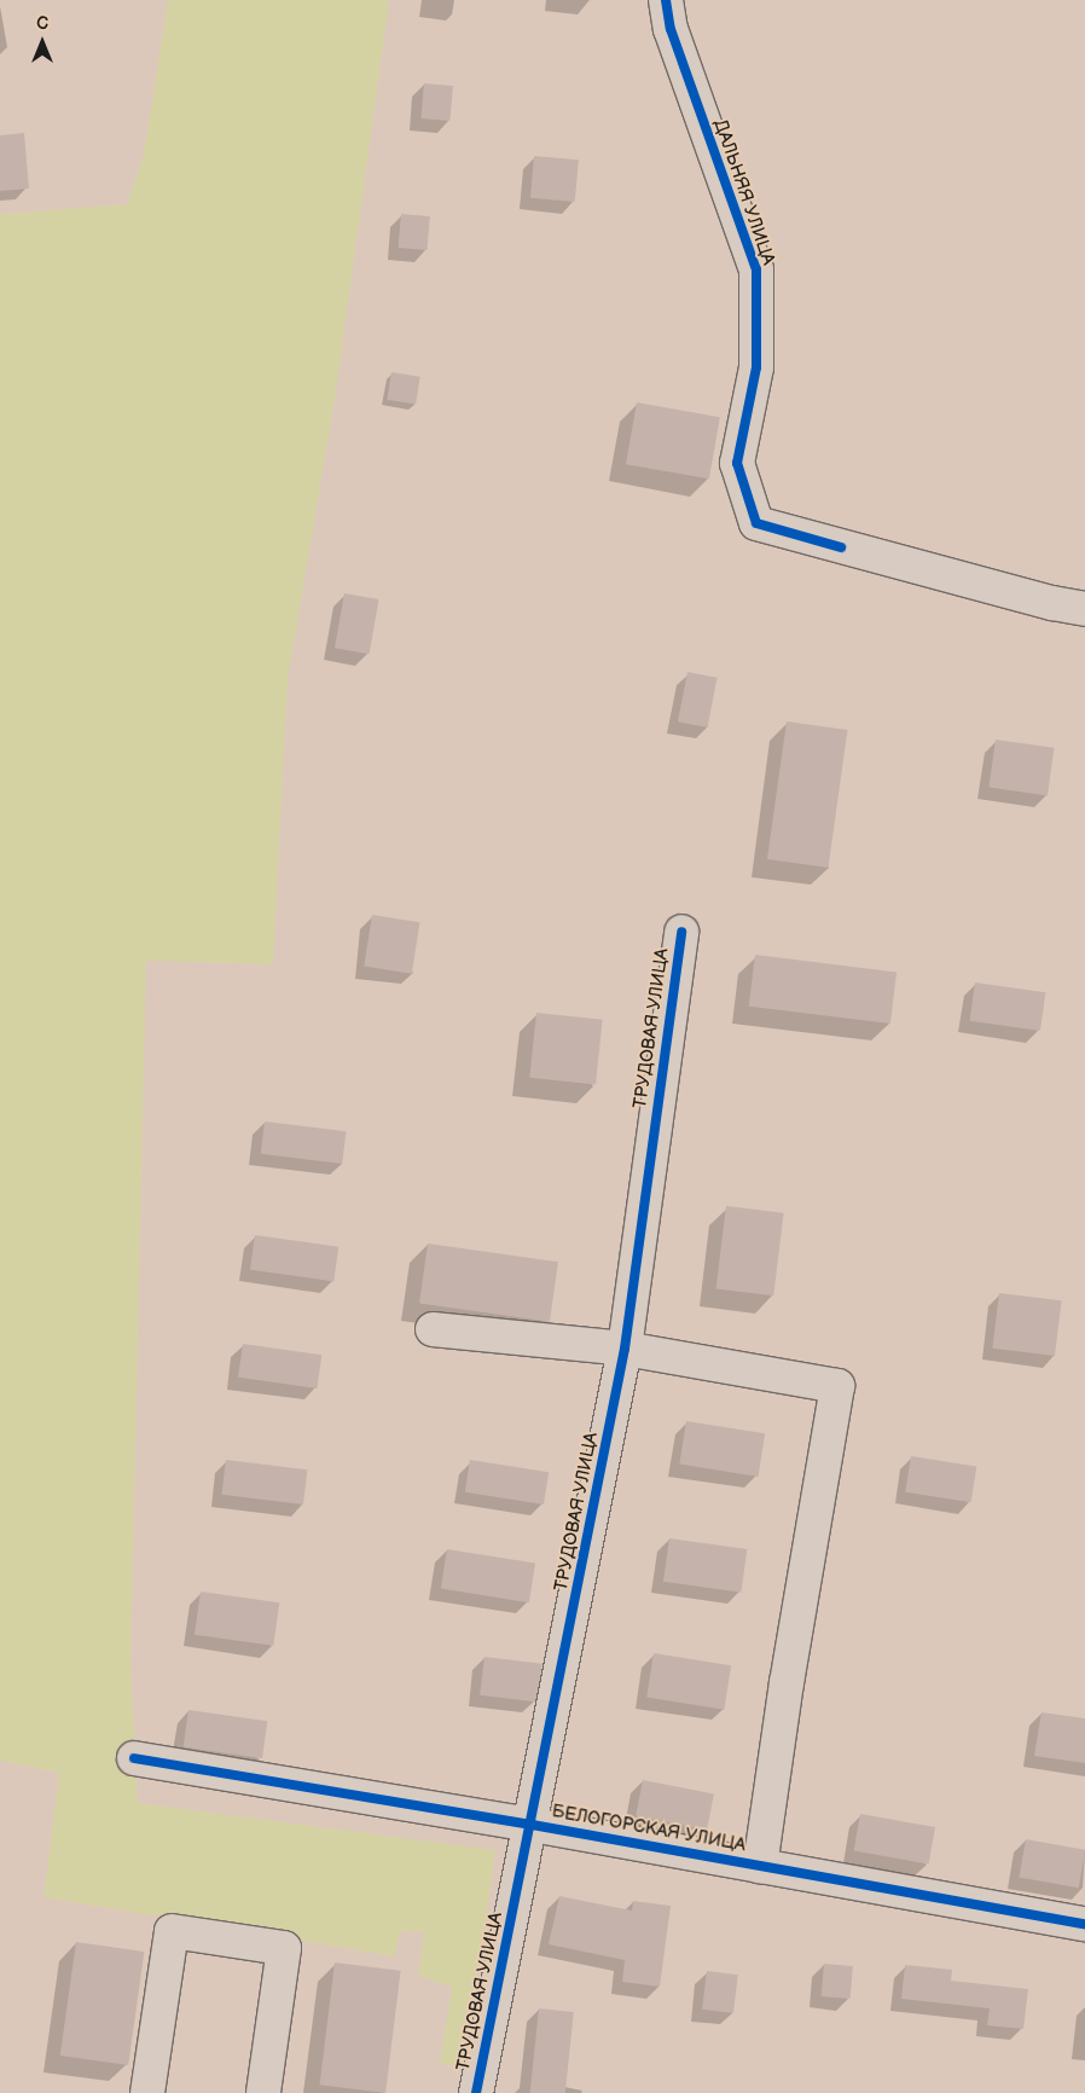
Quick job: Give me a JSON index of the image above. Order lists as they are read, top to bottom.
{
  "streets": {
    "street": ["ДАЛЬНЯЯ УЛИЦА", "ТРУДОВАЯ УЛИЦА", "БЕЛОГОРСКАЯ УЛИЦА"]
  },
  "crossings": [
    ["ТРУДОВАЯ УЛИЦА", "БЕЛОГОРСКАЯ УЛИЦА"]
  ],
  "north": "top"
}
